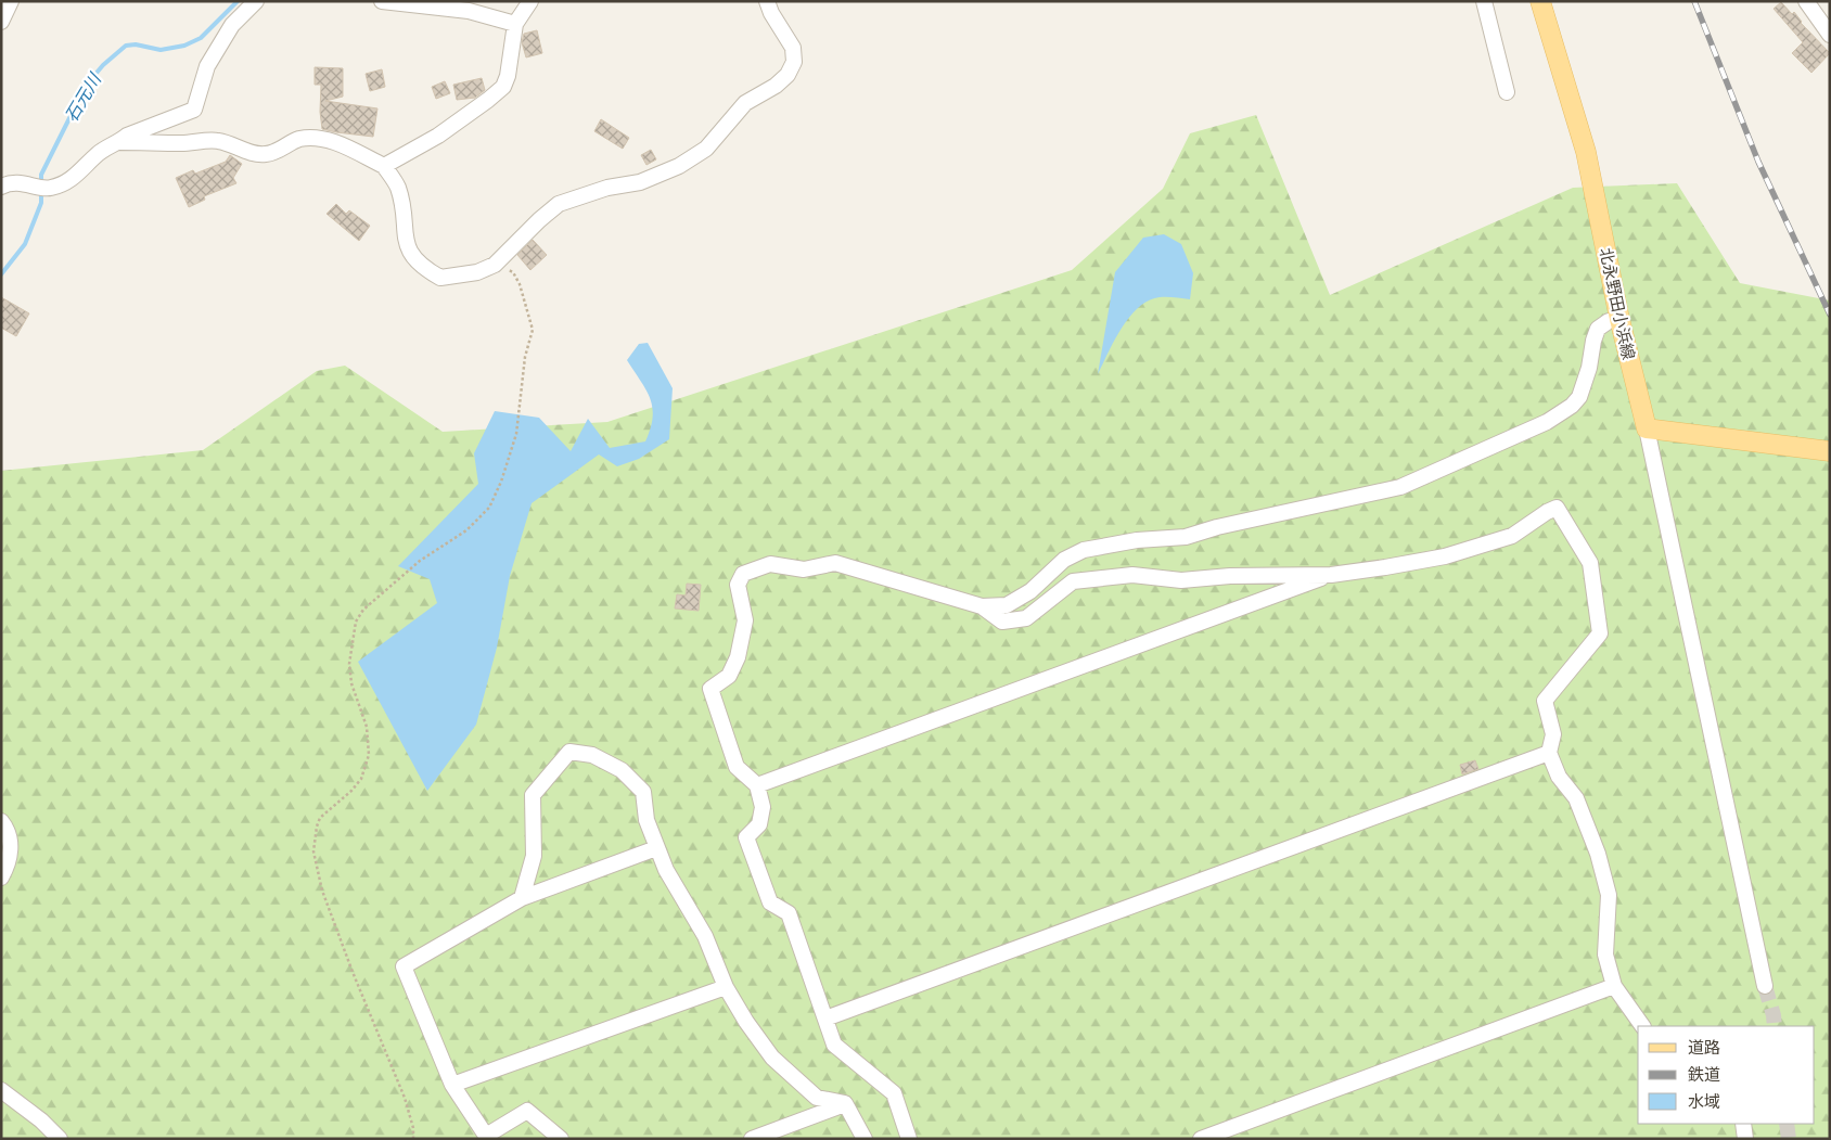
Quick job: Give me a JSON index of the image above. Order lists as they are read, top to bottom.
{
  "streets": {
    "main road": ["北永野田小浜線"]
  },
  "water": ["石元川"],
  "legend": ["道路", "鉄道", "水域"]
}
